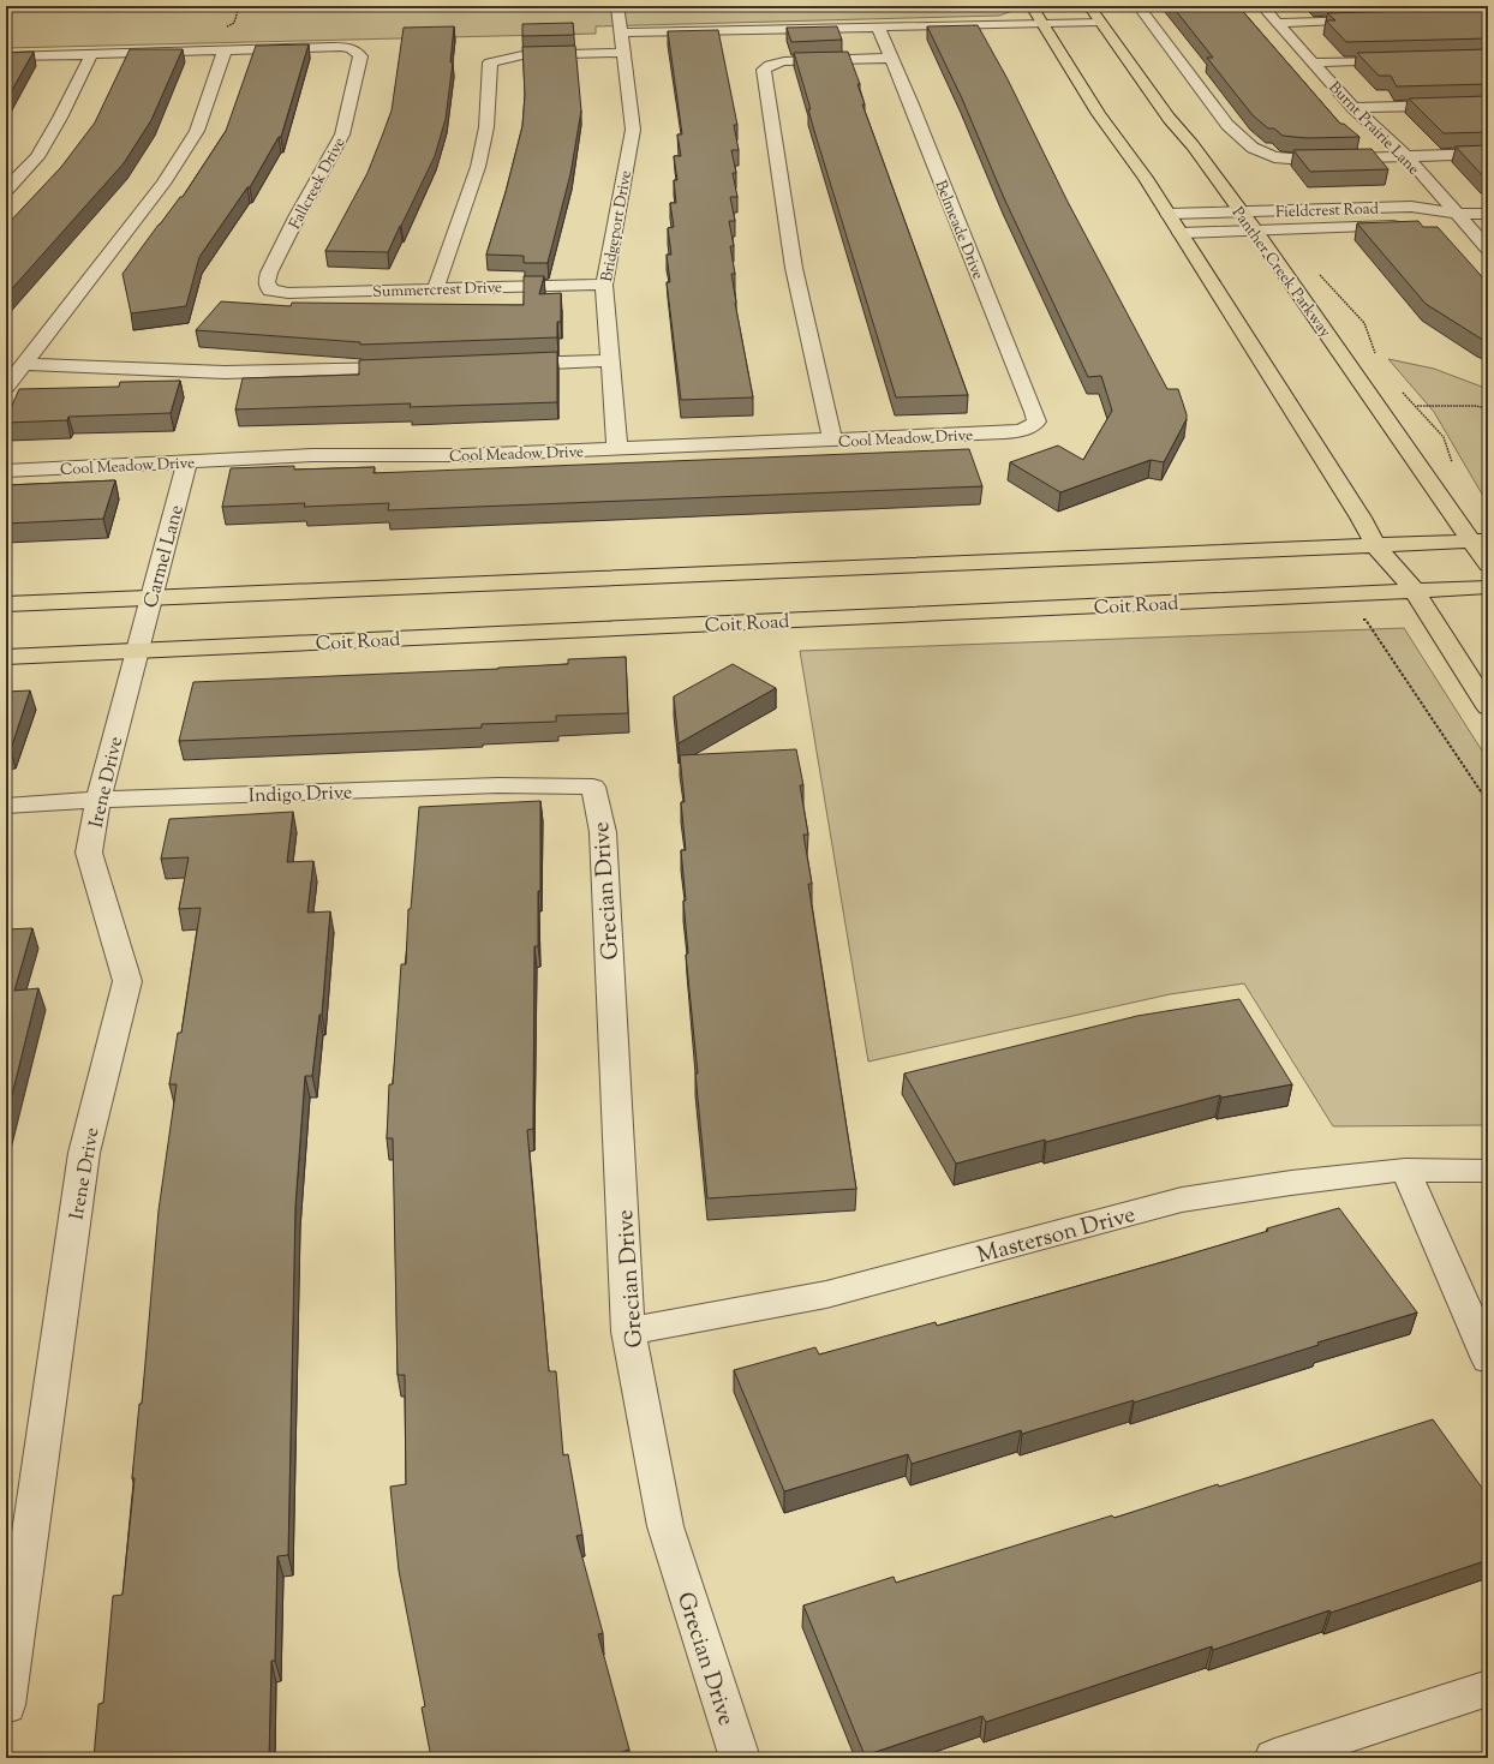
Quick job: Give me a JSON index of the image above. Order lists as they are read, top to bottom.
{
  "streets": {
    "main road": ["Panther Creek Parkway", "Coit Road"],
    "street": [
      "Burnt Prairie Lane",
      "Fallcreek Drive",
      "Fieldcrest Road",
      "Bridgeport Drive",
      "Belmeade Drive",
      "Summercrest Drive",
      "Cool Meadow Drive",
      "Carmel Lane",
      "Irene Drive",
      "Indigo Drive",
      "Grecian Drive",
      "Masterson Drive"
    ]
  },
  "crossings": [
    ["Burnt Prairie Lane", "Fieldcrest Road"],
    ["Fallcreek Drive", "Summercrest Drive"],
    ["Fieldcrest Road", "Panther Creek Parkway"],
    ["Bridgeport Drive", "Summercrest Drive"],
    ["Bridgeport Drive", "Cool Meadow Drive"],
    ["Belmeade Drive", "Cool Meadow Drive"],
    ["Cool Meadow Drive", "Carmel Lane"],
    ["Carmel Lane", "Coit Road"],
    ["Carmel Lane", "Irene Drive"],
    ["Coit Road", "Irene Drive"],
    ["Irene Drive", "Indigo Drive"],
    ["Indigo Drive", "Grecian Drive"],
    ["Grecian Drive", "Masterson Drive"]
  ]
}
